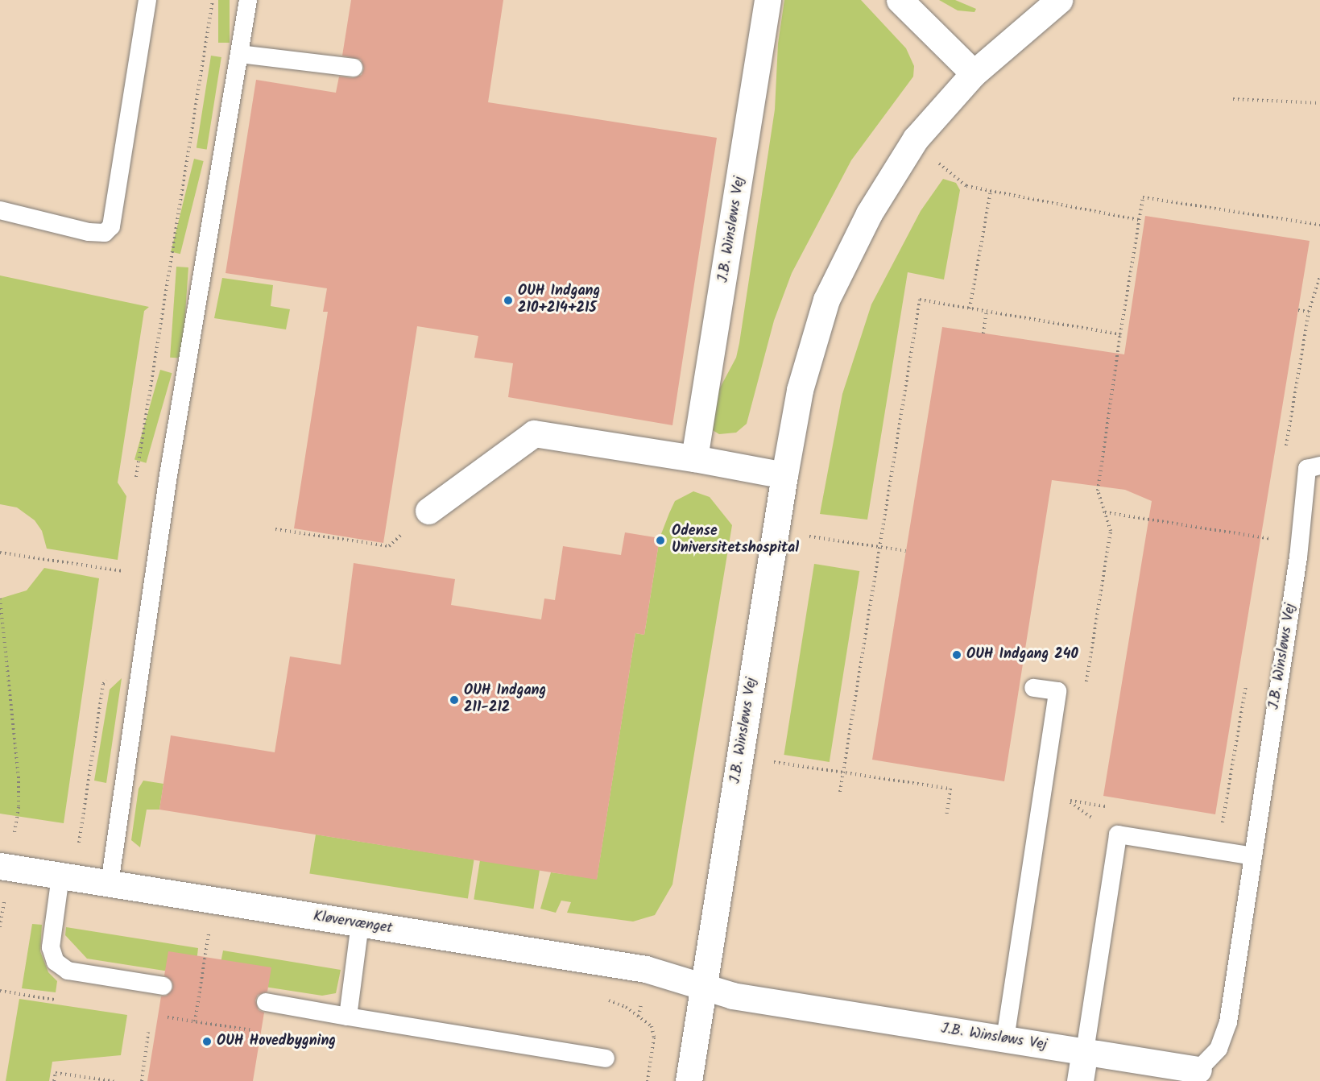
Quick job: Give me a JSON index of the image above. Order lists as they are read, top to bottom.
{
  "streets": {
    "street": ["J.B. Winsløws Vej", "Kløvervænget"]
  },
  "crossings": [
    ["J.B. Winsløws Vej", "Kløvervænget"]
  ],
  "places": [
    "OUH Indgang 210+214+215",
    "Odense Universitetshospital",
    "OUH Indgang 240",
    "OUH Indgang 211-212",
    "OUH Hovedbygning"
  ]
}
